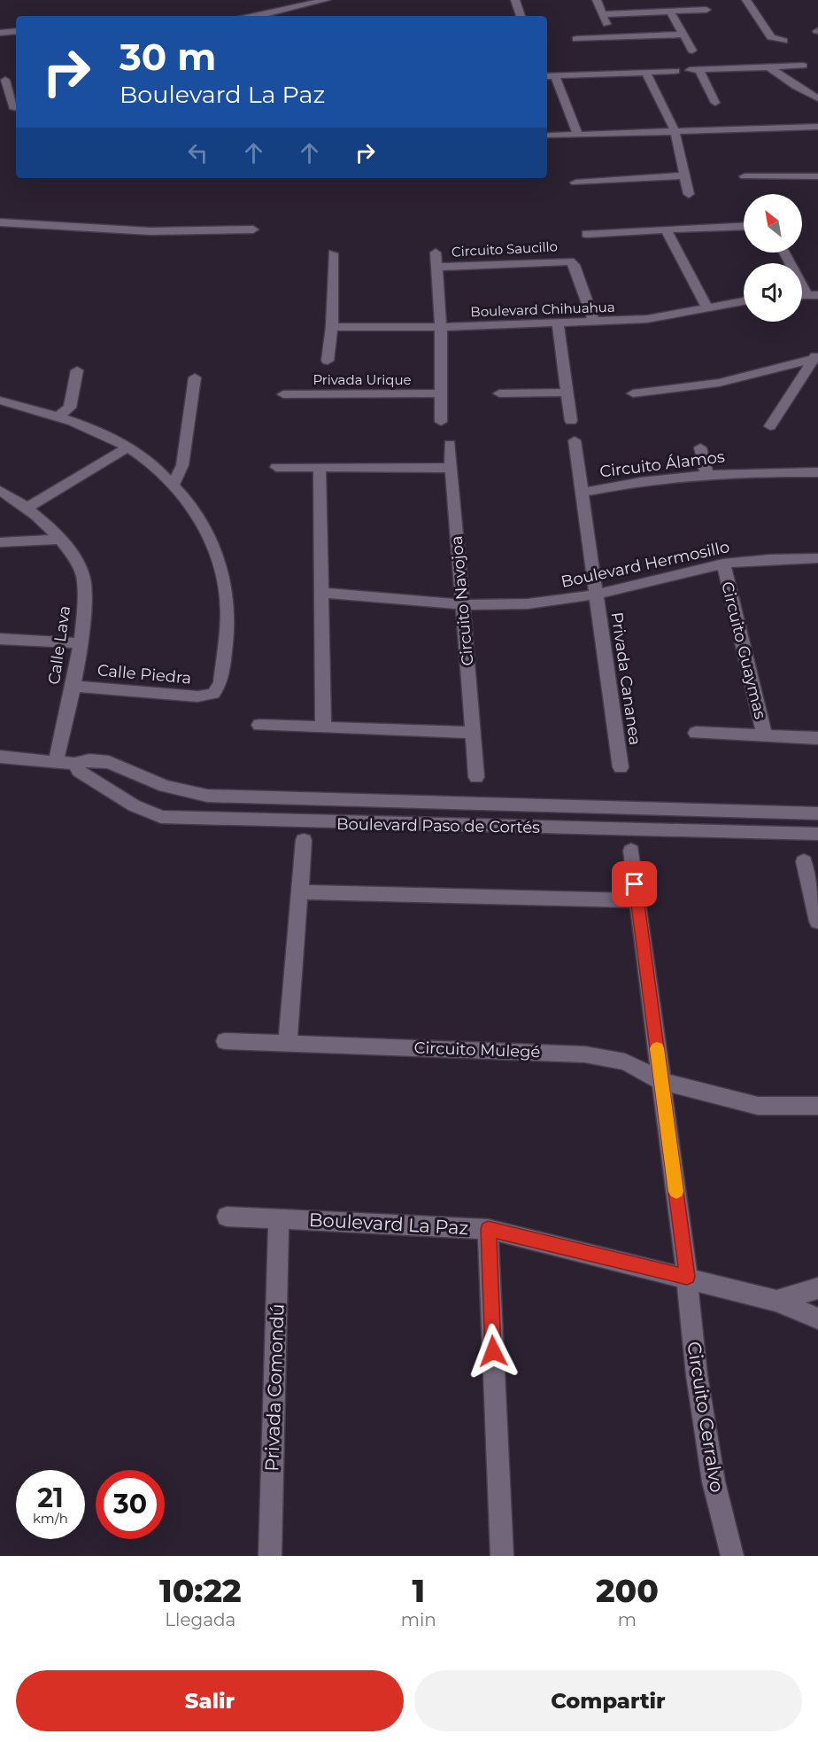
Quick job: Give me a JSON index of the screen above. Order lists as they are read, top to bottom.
{
  "streets": {
    "street": [
      "Circuito Saucillo",
      "Boulevard Chihuahua",
      "Privada Urique",
      "Circuito Álamos",
      "Boulevard Hermosillo",
      "Circuito Navojoa",
      "Calle Lava",
      "Circuito Guaymas",
      "Calle Piedra",
      "Privada Cananea",
      "Boulevard Paso de Cortés",
      "Circuito Mulegé",
      "Boulevard La Paz",
      "Privada Comondú",
      "Circuito Cerralvo"
    ]
  },
  "crossings": [
    ["Circuito Saucillo", "Boulevard Chihuahua"],
    ["Circuito Saucillo", "Privada Urique"],
    ["Circuito Álamos", "Boulevard Hermosillo"],
    ["Circuito Álamos", "Privada Cananea"],
    ["Boulevard Hermosillo", "Circuito Navojoa"],
    ["Boulevard Hermosillo", "Circuito Guaymas"],
    ["Boulevard Hermosillo", "Privada Cananea"],
    ["Calle Lava", "Calle Piedra"],
    ["Calle Lava", "Boulevard Paso de Cortés"],
    ["Boulevard La Paz", "Privada Comondú"],
    ["Boulevard La Paz", "Circuito Cerralvo"]
  ],
  "north": "top left",
  "page": {
    "turn": ["30 m", "Boulevard La Paz"],
    "speed": "21 km/h",
    "limit": "30",
    "eta": [
      "10:22",
      "Llegada",
      "1",
      "min",
      "200",
      "m"
    ],
    "buttons": ["Salir", "Compartir"]
  }
}
